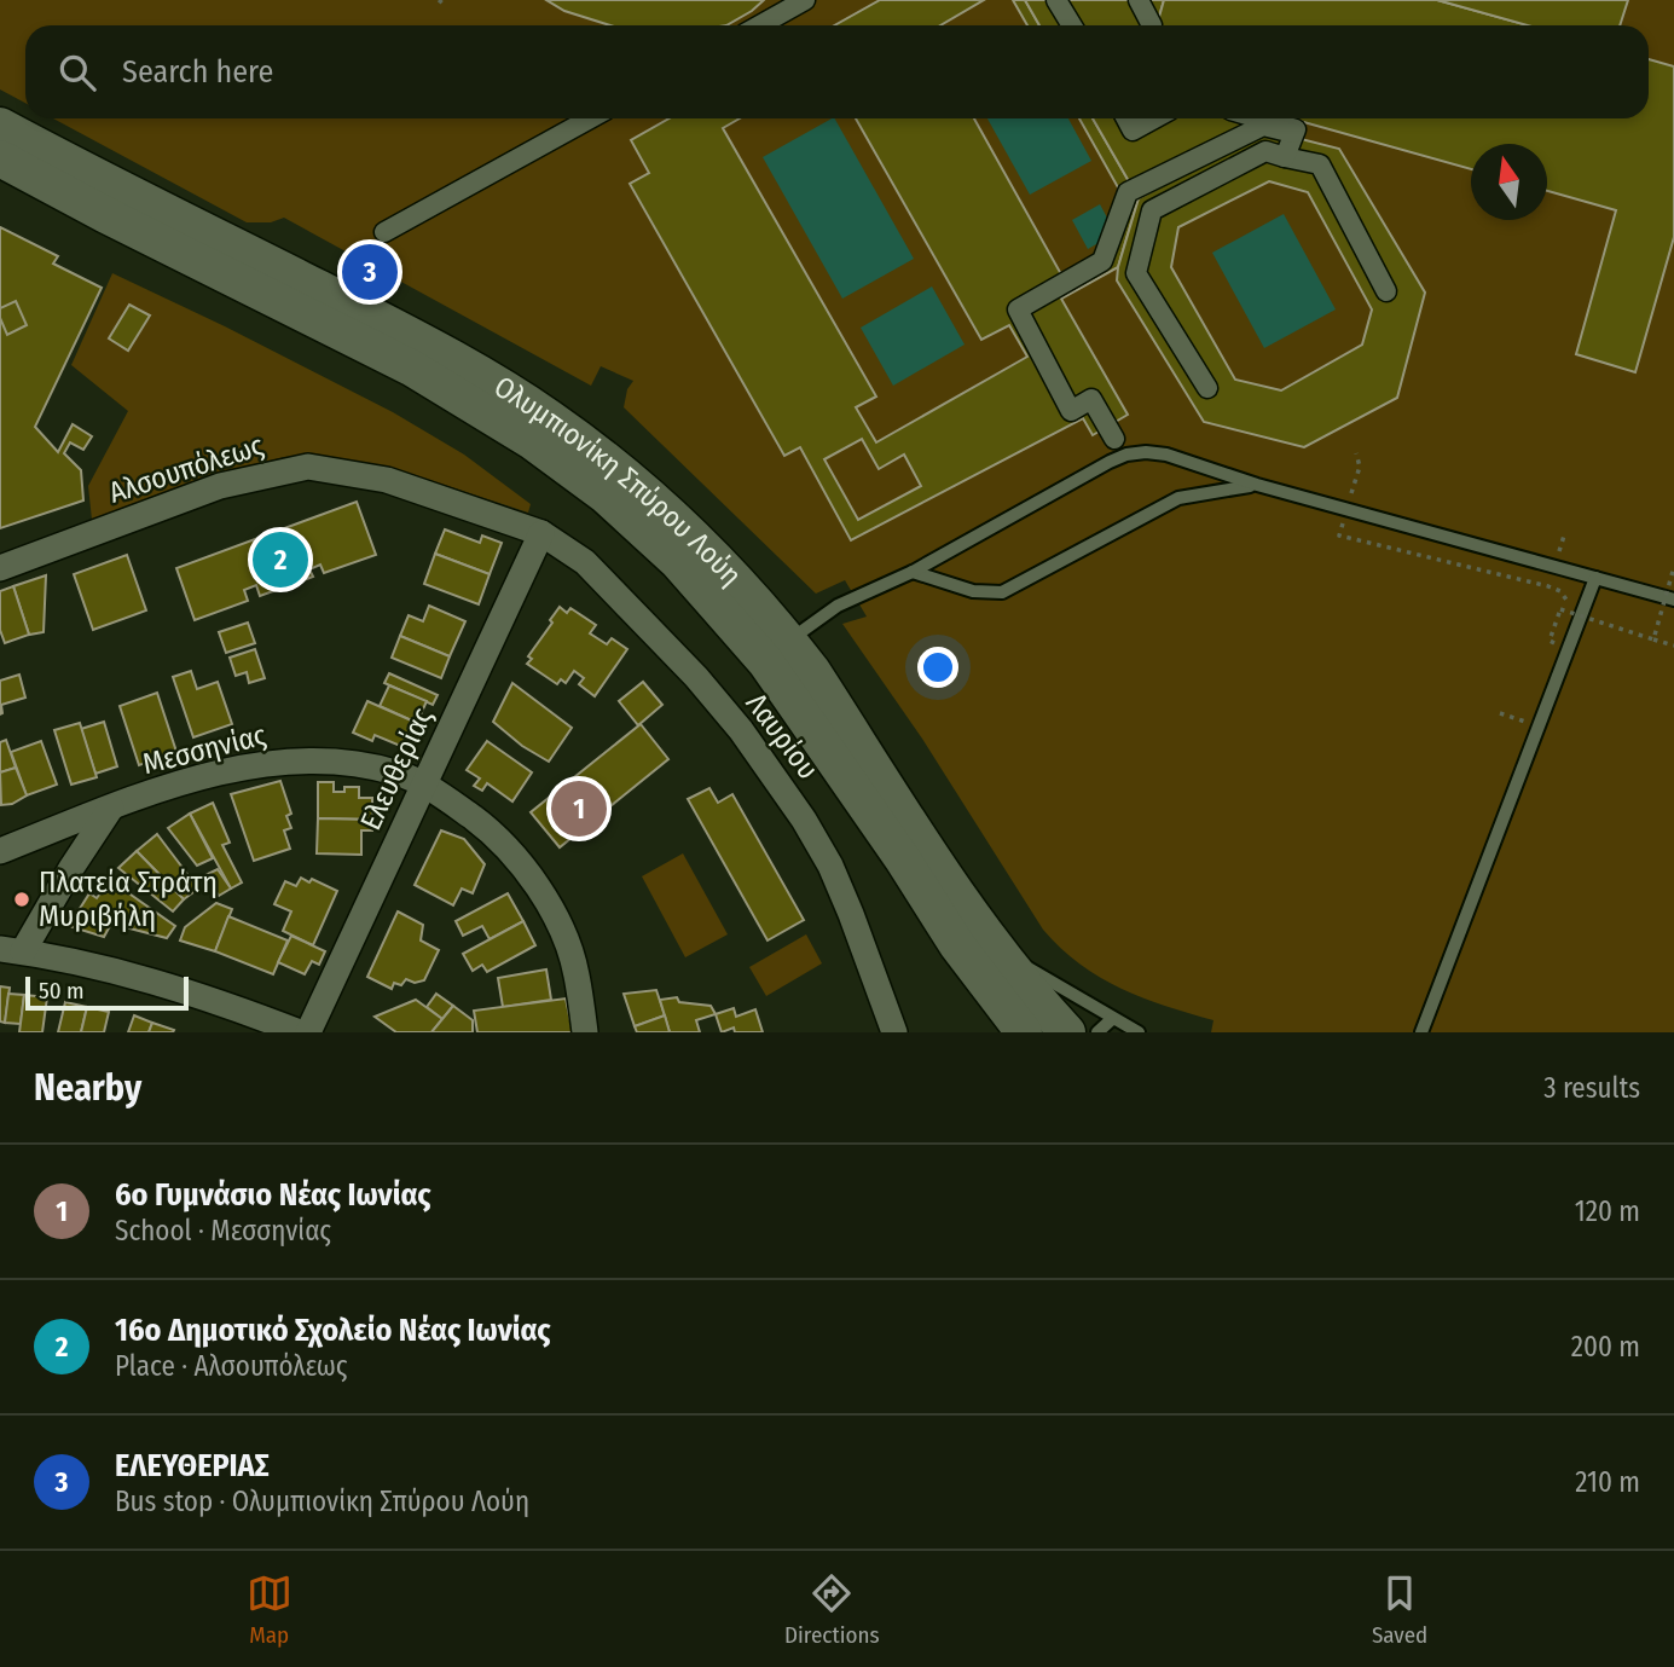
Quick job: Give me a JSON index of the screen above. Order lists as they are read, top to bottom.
{
  "streets": {
    "main road": ["Ολυμπιονίκη Σπύρου Λούη"],
    "street": [
      "Αλσουπόλεως",
      "Λαυρίου",
      "Μεσσηνίας",
      "Ελευθερίας"
    ]
  },
  "crossings": [
    ["Αλσουπόλεως", "Λαυρίου"],
    ["Αλσουπόλεως", "Ελευθερίας"],
    ["Λαυρίου", "Ελευθερίας"],
    ["Μεσσηνίας", "Ελευθερίας"]
  ],
  "places": ["Πλατεία Στράτη Μυριβήλη"],
  "scale_bar": "50 m",
  "north": "top",
  "page": {
    "search": "Search here",
    "pins": ["3", "2", "1"],
    "scale": "50 m",
    "heading": ["Nearby", "3 results"],
    "list": [
      {
        "mark": "1",
        "name": "6ο Γυμνάσιο Νέας Ιωνίας",
        "note": "School · Μεσσηνίας",
        "value": "120 m"
      },
      {
        "mark": "2",
        "name": "16ο Δημοτικό Σχολείο Νέας Ιωνίας",
        "note": "Place · Αλσουπόλεως",
        "value": "200 m"
      },
      {
        "mark": "3",
        "name": "ΕΛΕΥΘΕΡΙΑΣ",
        "note": "Bus stop · Ολυμπιονίκη Σπύρου Λούη",
        "value": "210 m"
      }
    ],
    "nav": ["Map", "Directions", "Saved"]
  }
}
